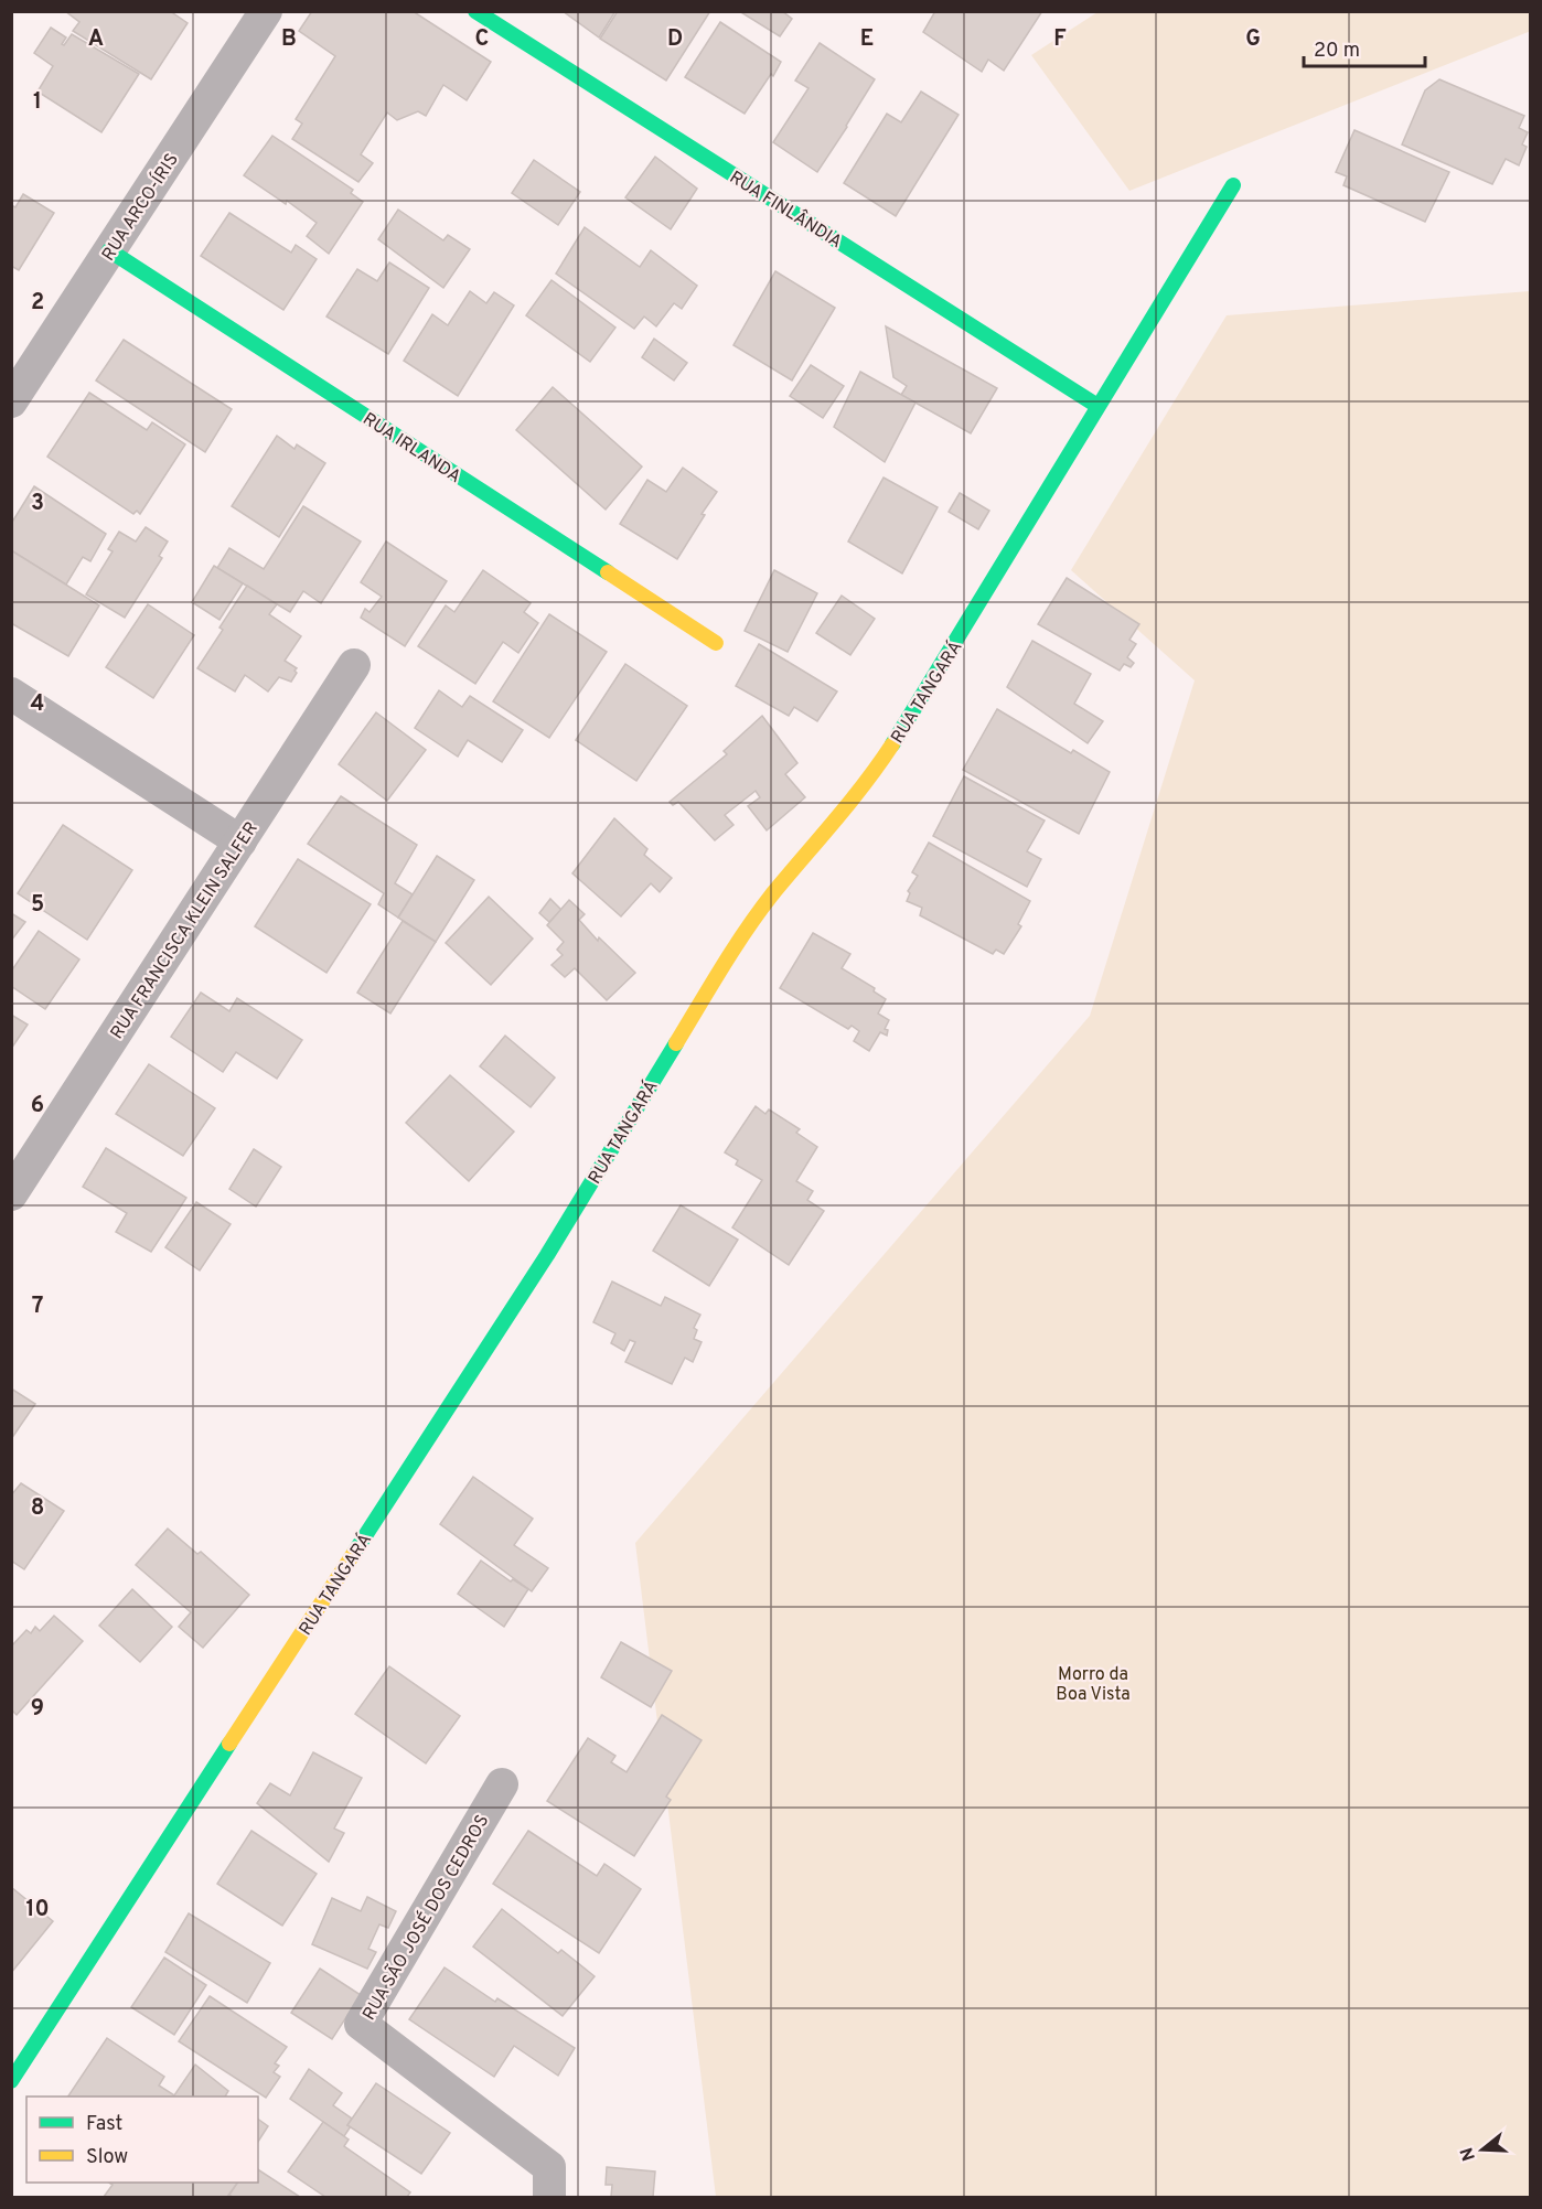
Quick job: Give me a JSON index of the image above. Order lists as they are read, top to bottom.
{
  "streets": {
    "street": [
      "RUA ARCO-ÍRIS",
      "RUA FINLÂNDIA",
      "RUA IRLANDA",
      "RUA TANGARÁ",
      "RUA FRANCISCA KLEIN SALFER",
      "RUA SÃO JOSÉ DOS CEDROS"
    ]
  },
  "crossings": [
    ["RUA ARCO-ÍRIS", "RUA IRLANDA"],
    ["RUA FINLÂNDIA", "RUA TANGARÁ"]
  ],
  "parks": ["Morro da Boa Vista"],
  "legend": ["Fast", "Slow"],
  "scale_bar": "20 m",
  "north": "left",
  "grid": {
    "columns": [
      "A",
      "B",
      "C",
      "D",
      "E",
      "F",
      "G"
    ],
    "rows": [
      "1",
      "2",
      "3",
      "4",
      "5",
      "6",
      "7",
      "8",
      "9",
      "10"
    ]
  }
}
